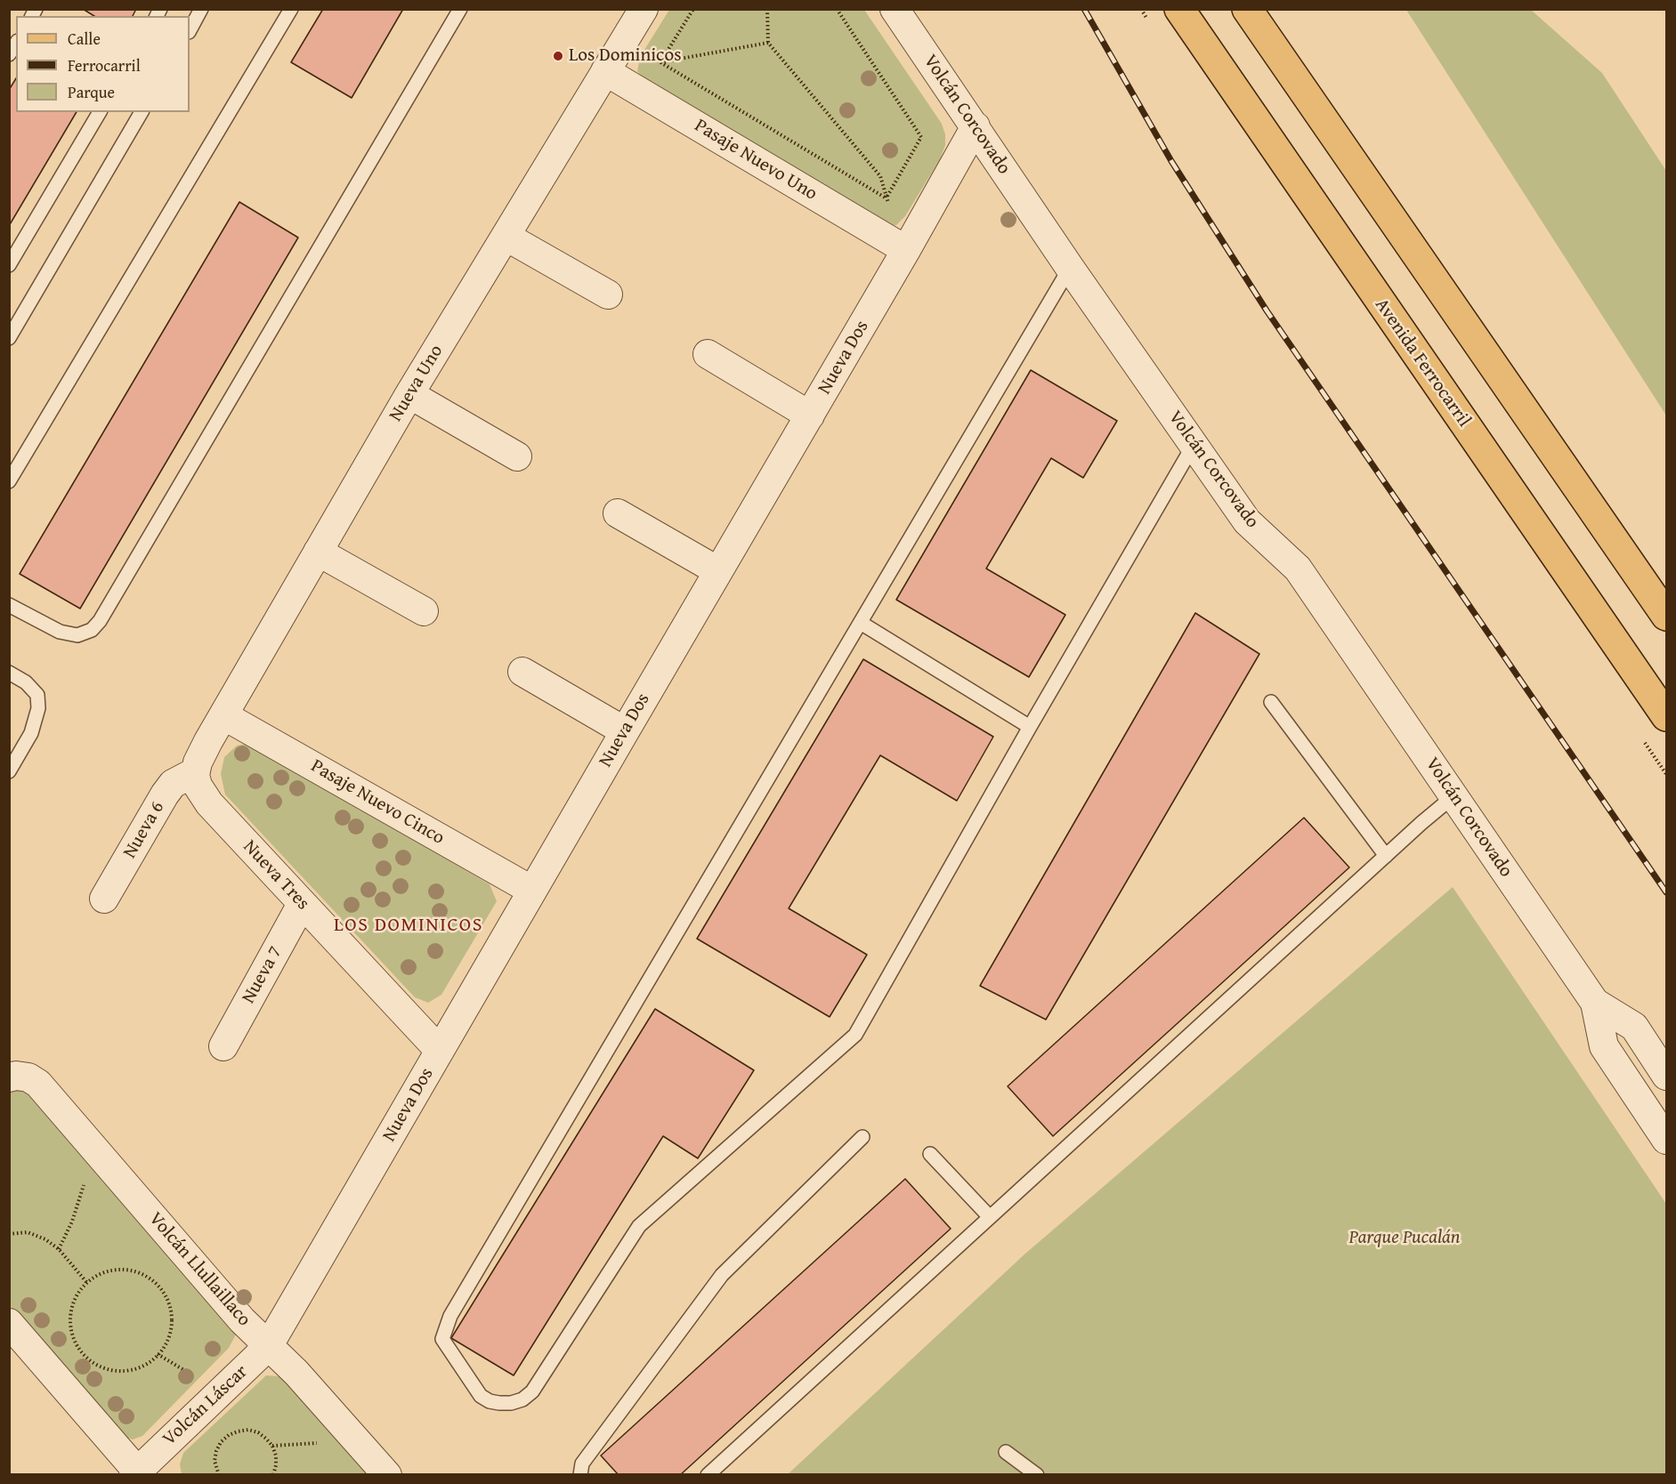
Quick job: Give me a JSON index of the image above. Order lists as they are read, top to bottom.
{
  "streets": {
    "main road": ["Avenida Ferrocarril"],
    "street": [
      "Volcán Corcovado",
      "Pasaje Nuevo Uno",
      "Nueva Dos",
      "Nueva Uno",
      "Pasaje Nuevo Cinco",
      "Nueva 6",
      "Nueva Tres",
      "Nueva 7",
      "Volcán Llullaillaco",
      "Volcán Láscar"
    ]
  },
  "crossings": [
    ["Volcán Corcovado", "Nueva Dos"],
    ["Pasaje Nuevo Uno", "Nueva Dos"],
    ["Pasaje Nuevo Uno", "Nueva Uno"],
    ["Nueva Dos", "Pasaje Nuevo Cinco"],
    ["Nueva Dos", "Nueva Tres"],
    ["Nueva Dos", "Volcán Llullaillaco"],
    ["Nueva Dos", "Volcán Láscar"],
    ["Nueva Uno", "Pasaje Nuevo Cinco"],
    ["Nueva Uno", "Nueva 6"],
    ["Nueva Uno", "Nueva Tres"],
    ["Nueva 6", "Nueva Tres"],
    ["Nueva Tres", "Nueva 7"],
    ["Volcán Llullaillaco", "Volcán Láscar"]
  ],
  "districts": ["LOS DOMINICOS"],
  "parks": ["Parque Pucalán"],
  "places": ["Los Dominicos"],
  "legend": ["Calle", "Ferrocarril", "Parque"]
}
